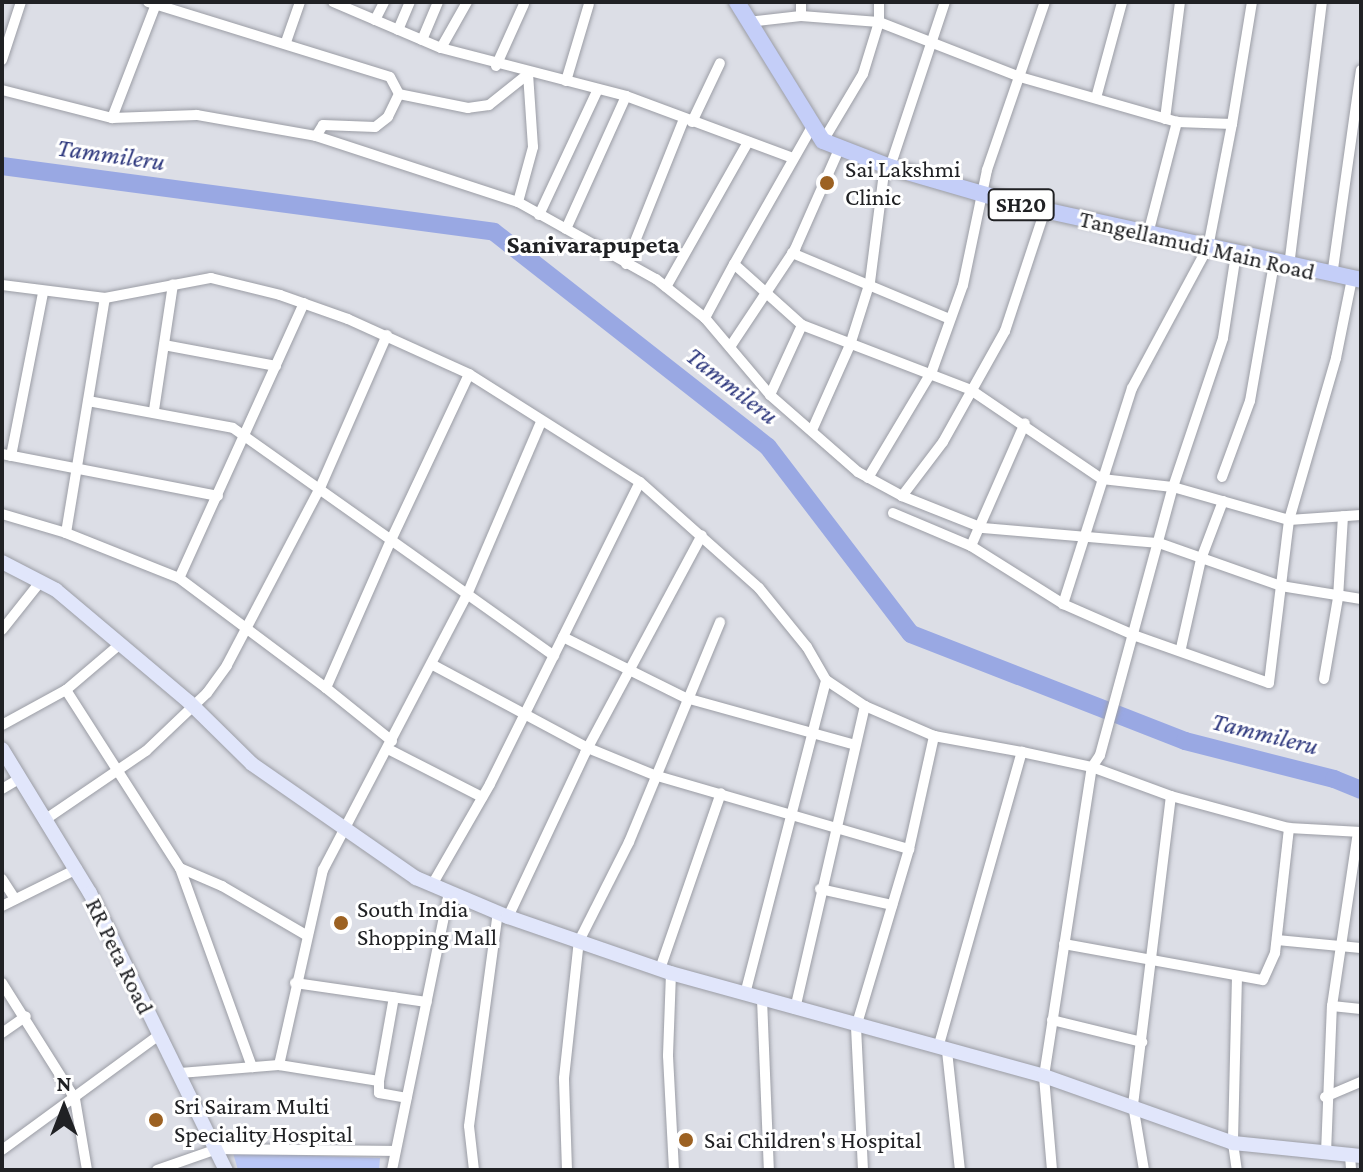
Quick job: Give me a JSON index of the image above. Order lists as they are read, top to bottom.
{
  "streets": {
    "main road": ["SH20", "Tangellamudi Main Road", "RR Peta Road"]
  },
  "districts": ["Sanivarapupeta"],
  "water": ["Tammileru"],
  "places": [
    "Sai Lakshmi Clinic",
    "South India Shopping Mall",
    "Sri Sairam Multi Speciality Hospital",
    "Sai Children's Hospital"
  ],
  "north": "top"
}
